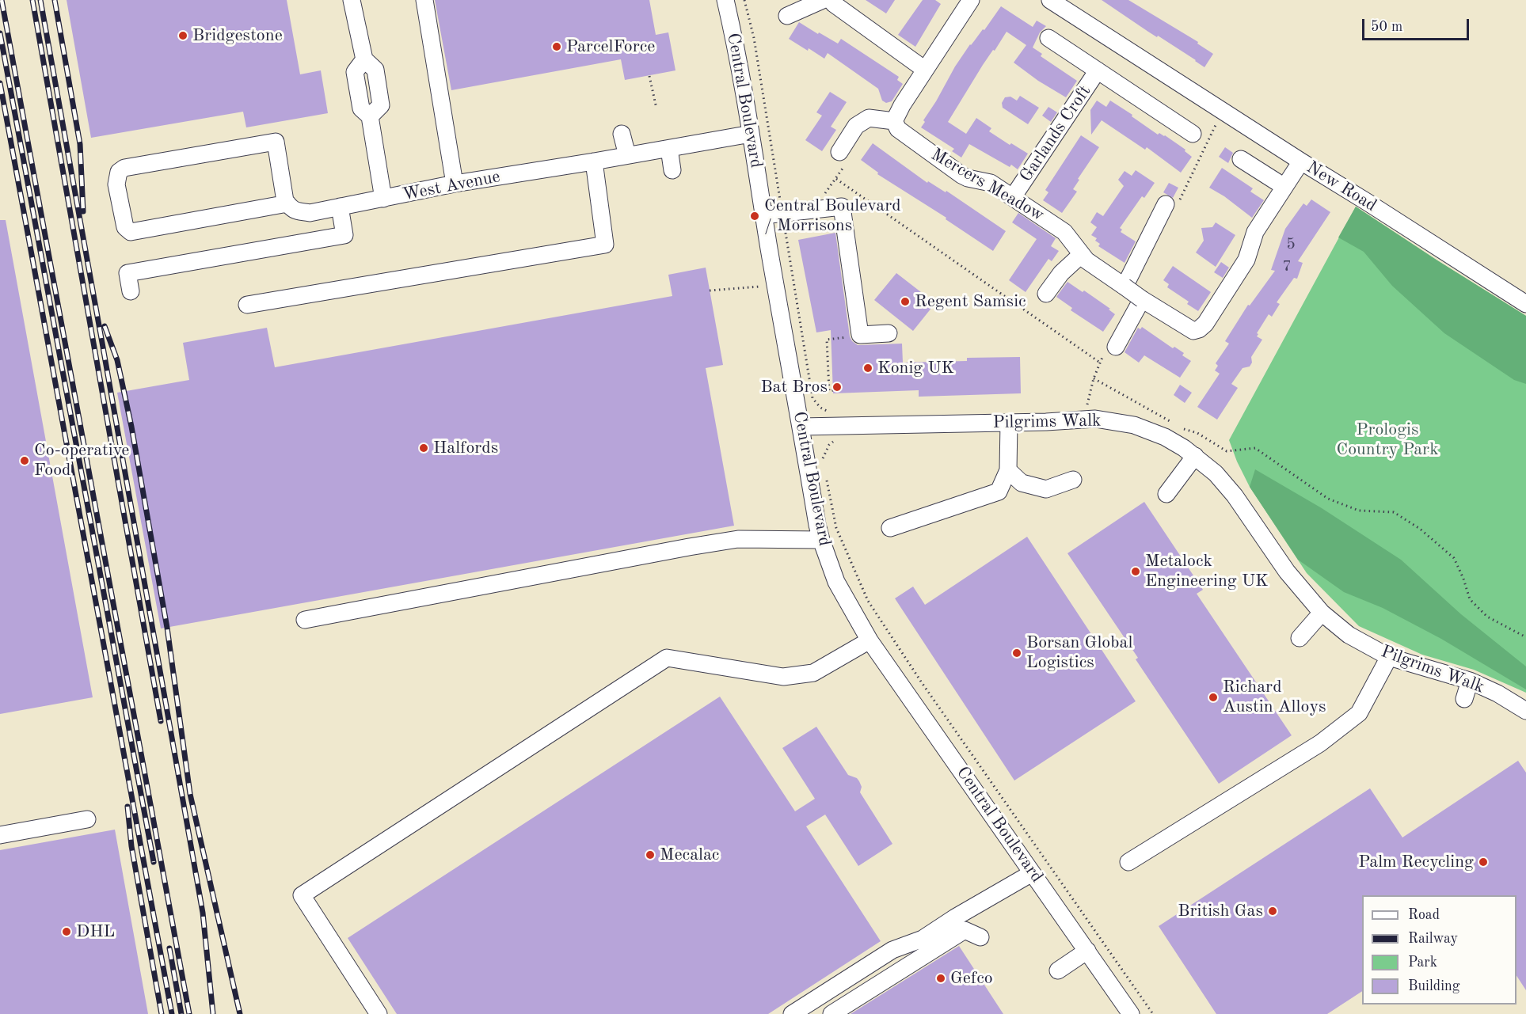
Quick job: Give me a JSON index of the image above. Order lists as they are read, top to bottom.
{
  "streets": {
    "street": [
      "Central Boulevard",
      "Garlands Croft",
      "Mercers Meadow",
      "West Avenue",
      "New Road",
      "Pilgrims Walk"
    ]
  },
  "crossings": [
    ["Central Boulevard", "West Avenue"],
    ["Central Boulevard", "Pilgrims Walk"],
    ["Garlands Croft", "Mercers Meadow"],
    ["Mercers Meadow", "New Road"]
  ],
  "parks": ["Prologis Country Park"],
  "places": [
    "Bridgestone",
    "ParcelForce",
    "Central Boulevard / Morrisons",
    "Regent Samsic",
    "Konig UK",
    "Bat Bros",
    "Halfords",
    "Co-operative Food",
    "Metalock Engineering UK",
    "Borsan Global Logistics",
    "Richard Austin Alloys",
    "Mecalac",
    "Palm Recycling",
    "British Gas",
    "DHL",
    "Gefco"
  ],
  "house_numbers": ["5", "7"],
  "legend": [
    "Road",
    "Railway",
    "Park",
    "Building"
  ],
  "scale_bar": "50 m"
}
